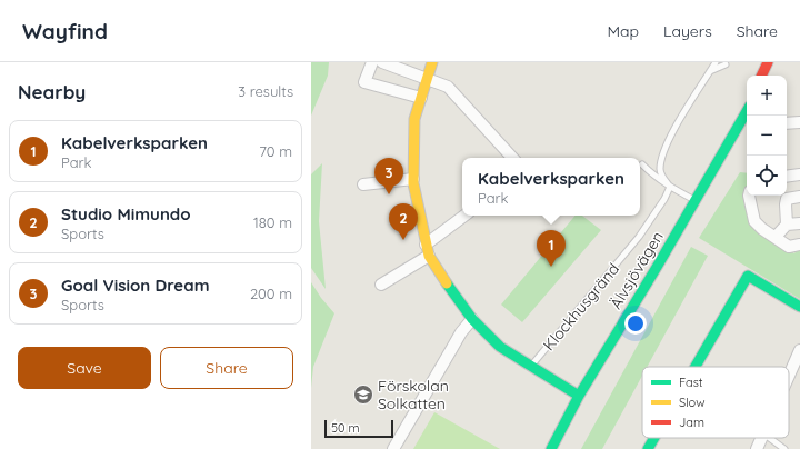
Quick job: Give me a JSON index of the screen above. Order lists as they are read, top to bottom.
{
  "streets": {
    "street": ["Älvsjövägen"],
    "lane": ["Klockhusgränd"]
  },
  "places": {
    "school or university": ["Förskolan Solkatten"]
  },
  "legend": ["Fast", "Slow", "Jam"],
  "scale_bar": "50 m",
  "page": {
    "header": "Wayfind",
    "nav": ["Map", "Layers", "Share"],
    "heading": ["Nearby", "3 results"],
    "map_buttons": ["+", "−"],
    "list": [
      {
        "mark": "1",
        "name": "Kabelverksparken",
        "note": "Park",
        "value": "70 m"
      },
      {
        "mark": "2",
        "name": "Studio Mimundo",
        "note": "Sports",
        "value": "180 m"
      },
      {
        "mark": "3",
        "name": "Goal Vision Dream",
        "note": "Sports",
        "value": "200 m"
      }
    ],
    "popup": ["Kabelverksparken", "Park"],
    "pins": ["3", "2", "1"],
    "buttons": ["Save", "Share"],
    "scale": "50 m"
  }
}
